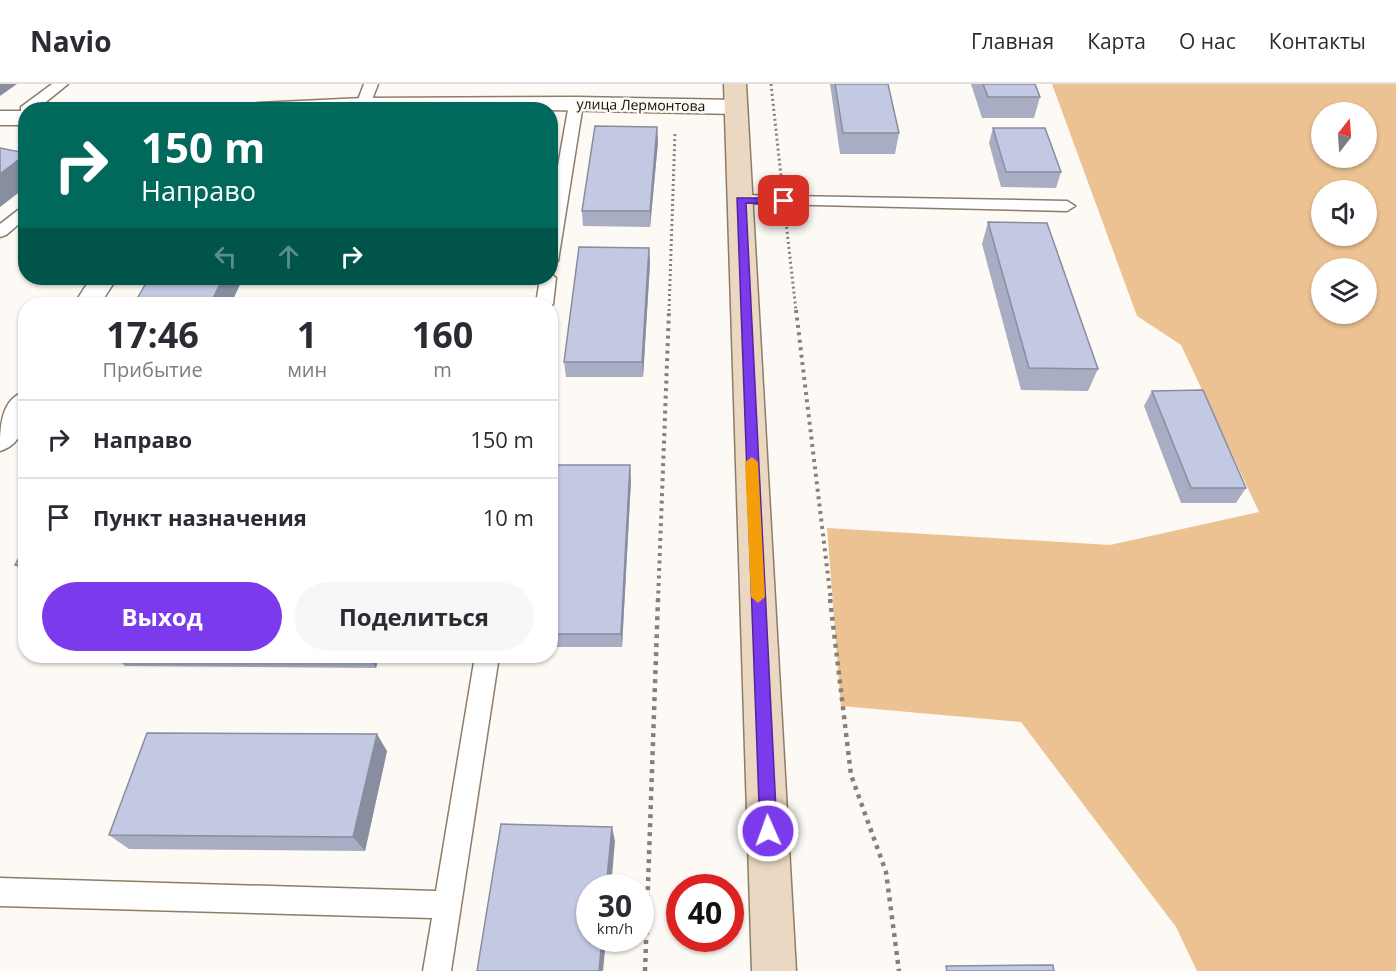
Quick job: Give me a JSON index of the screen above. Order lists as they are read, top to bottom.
{
  "streets": {
    "street": ["улица Лермонтова"]
  },
  "north": "top",
  "page": {
    "header": "Navio",
    "nav": [
      "Главная",
      "Карта",
      "О нас",
      "Контакты"
    ],
    "turn": ["150 m", "Направо"],
    "eta": [
      "17:46",
      "Прибытие",
      "1",
      "мин",
      "160",
      "m"
    ],
    "list": [
      {
        "name": "Направо",
        "value": "150 m"
      },
      {
        "name": "Пункт назначения",
        "value": "10 m"
      }
    ],
    "buttons": ["Выход", "Поделиться"],
    "speed": "30 km/h",
    "limit": "40"
  }
}
